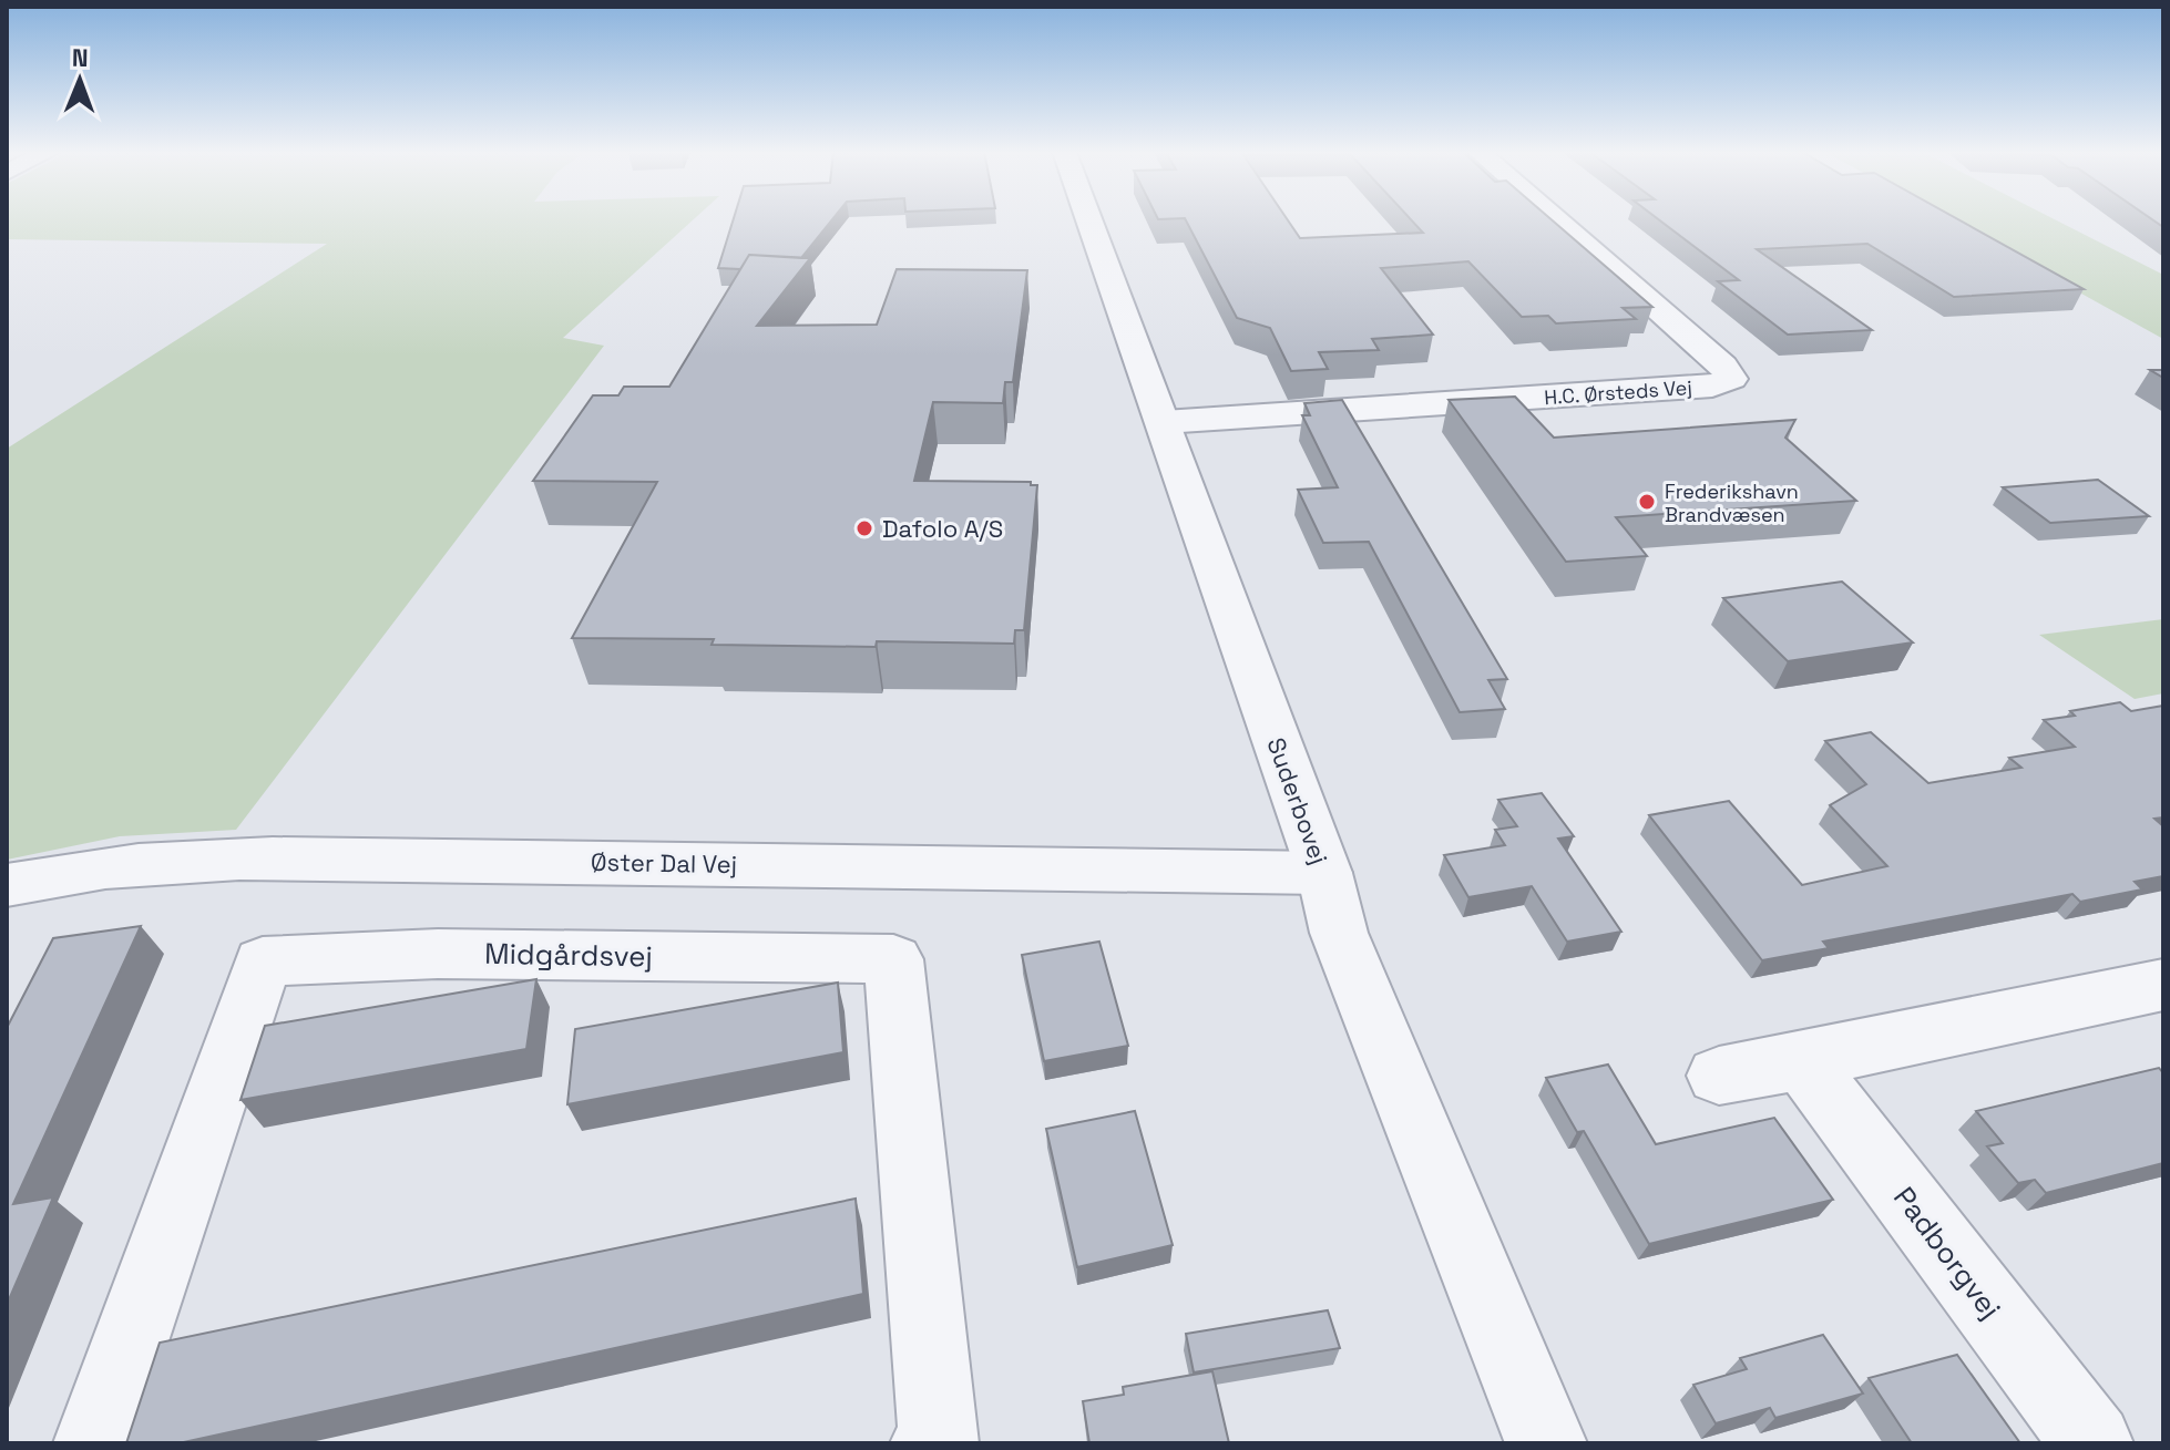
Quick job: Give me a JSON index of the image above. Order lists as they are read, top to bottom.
{
  "streets": {
    "street": [
      "H.C. Ørsteds Vej",
      "Suderbovej",
      "Øster Dal Vej",
      "Midgårdsvej",
      "Padborgvej"
    ]
  },
  "crossings": [
    ["H.C. Ørsteds Vej", "Suderbovej"],
    ["Suderbovej", "Øster Dal Vej"]
  ],
  "places": ["Frederikshavn Brandvæsen", "Dafolo A/S"],
  "north": "top"
}
